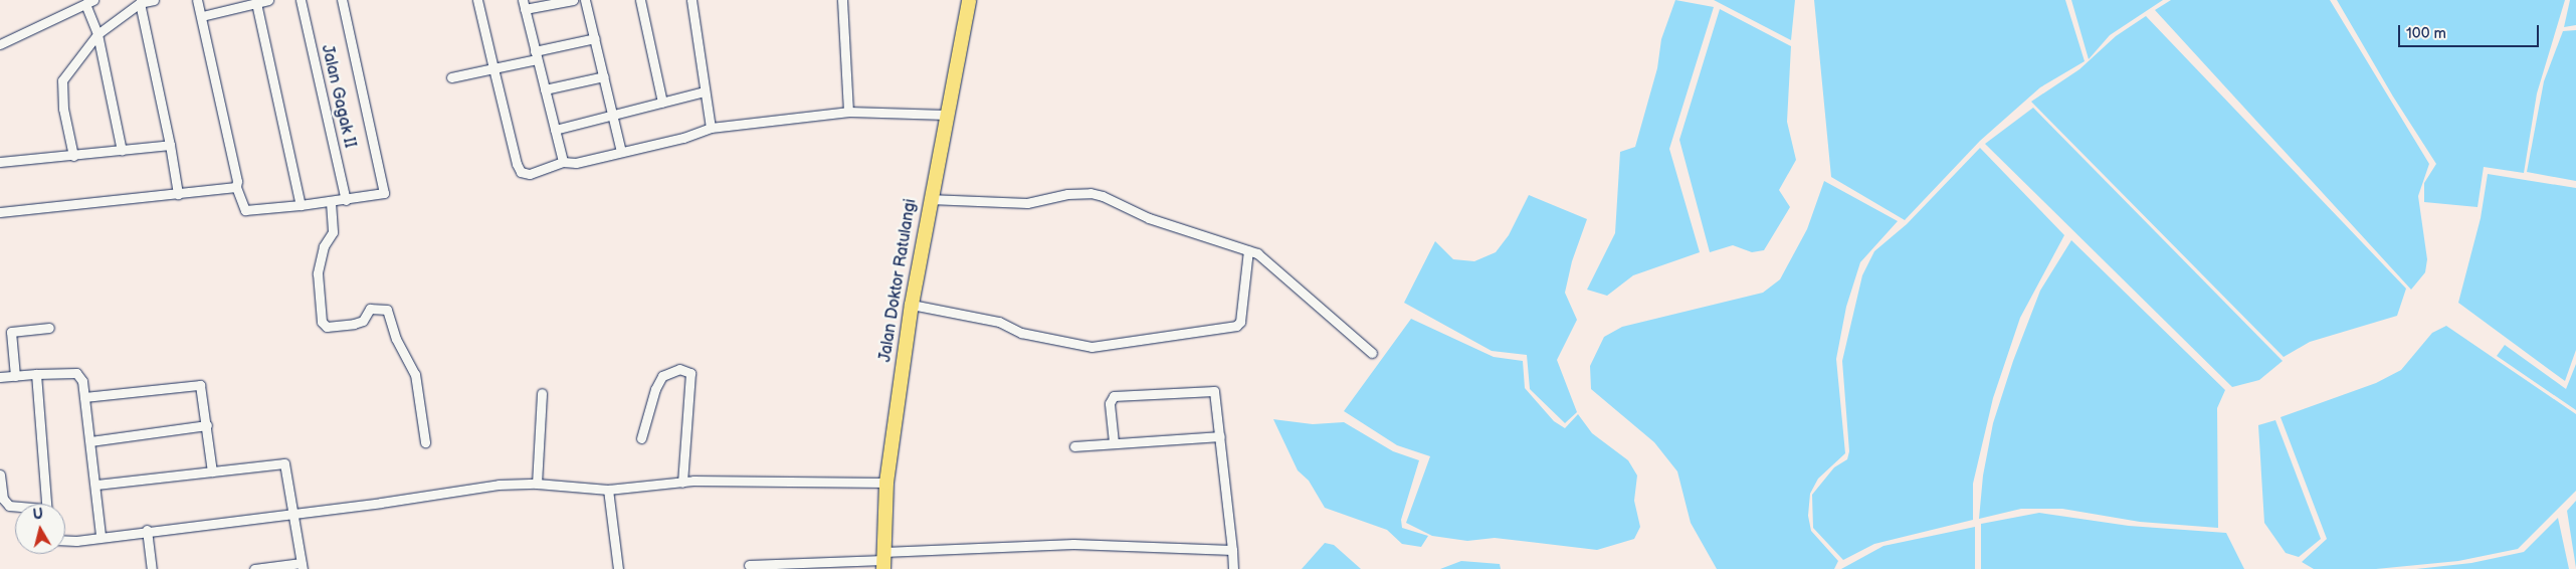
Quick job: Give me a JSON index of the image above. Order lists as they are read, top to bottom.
{
  "streets": {
    "highway": ["Jalan Doktor Ratulangi"],
    "street": ["Jalan Gagak II"]
  },
  "scale_bar": "100 m",
  "north": "top"
}
